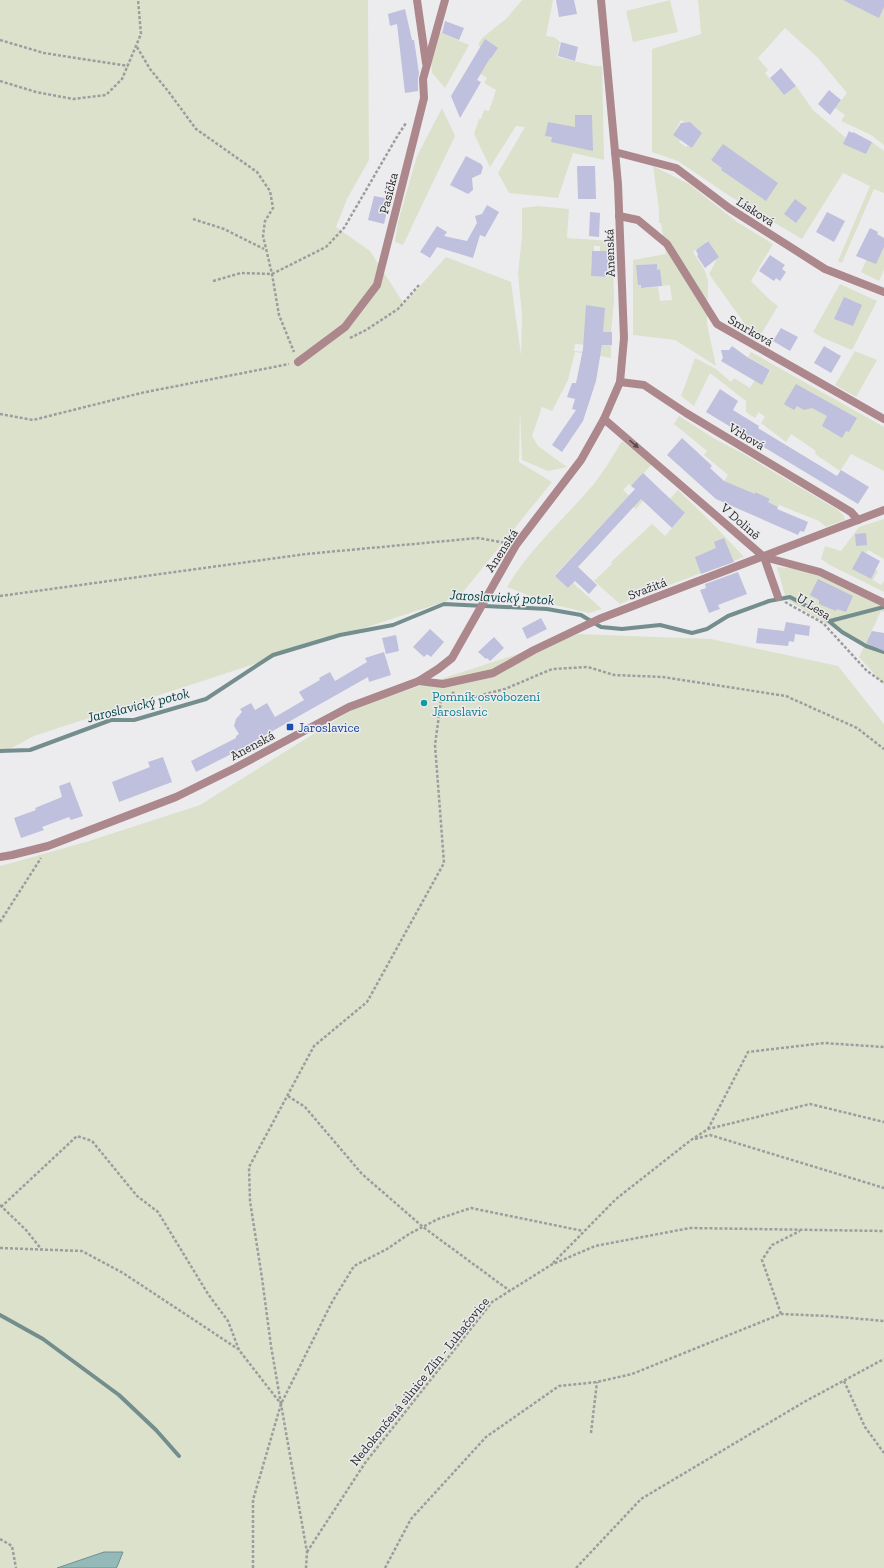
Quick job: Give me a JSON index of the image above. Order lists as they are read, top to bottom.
{
  "streets": {
    "street": [
      "Pasíčka",
      "Lísková",
      "Anenská",
      "Smrková",
      "Vrbová",
      "V Dolině",
      "Svažitá",
      "U Lesa"
    ],
    "path": ["Nedokončená silnice Zlín - Luhačovice"]
  },
  "crossings": [
    ["Lísková", "Anenská"],
    ["Anenská", "Smrková"],
    ["Anenská", "Vrbová"],
    ["Anenská", "V Dolině"],
    ["Anenská", "Svažitá"],
    ["Vrbová", "Svažitá"],
    ["V Dolině", "Svažitá"],
    ["V Dolině", "U Lesa"],
    ["Svažitá", "U Lesa"]
  ],
  "one_way": ["V Dolině"],
  "water": ["Jaroslavický potok"],
  "places": {
    "other": ["Pomník osvobození Jaroslavic"],
    "transit": ["Jaroslavice"]
  }
}
